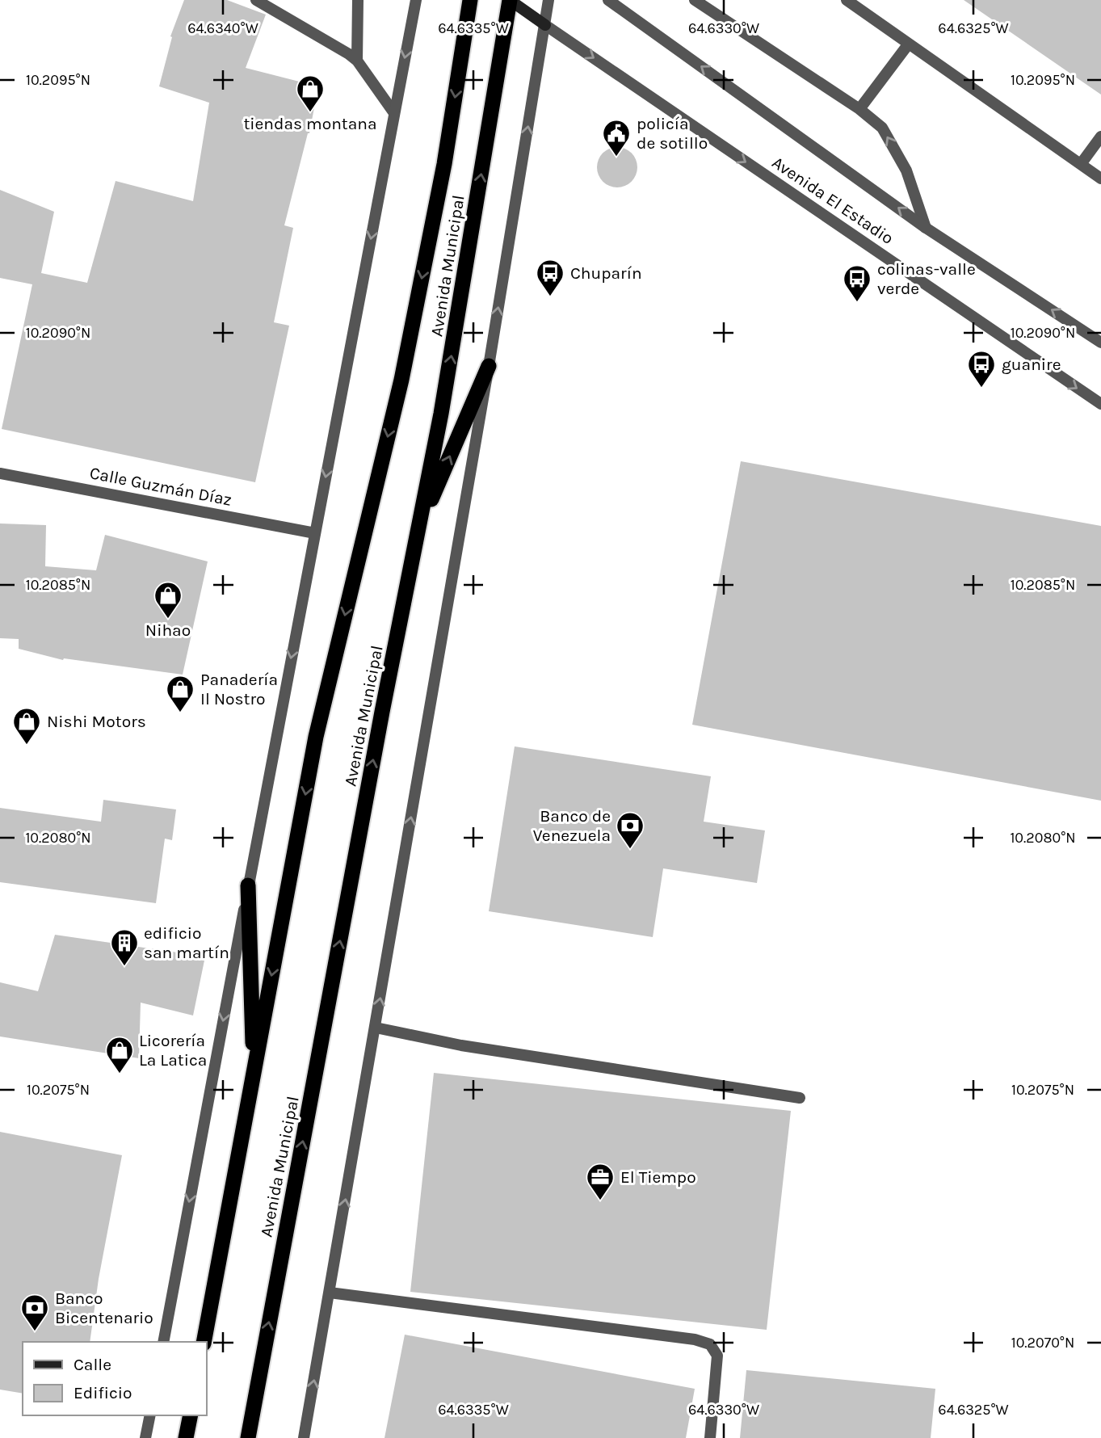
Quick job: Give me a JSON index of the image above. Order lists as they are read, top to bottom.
{
  "streets": {
    "highway": ["Avenida Municipal"],
    "street": ["Avenida El Estadio", "Calle Guzmán Díaz"]
  },
  "places": {
    "shop": [
      "tiendas montana",
      "Nihao",
      "Panadería Il Nostro",
      "Nishi Motors",
      "Licorería La Latica"
    ],
    "public building": ["policía de sotillo"],
    "bus stop": ["Chuparín", "colinas-valle verde", "guanire"],
    "bank": ["Banco de Venezuela", "Banco Bicentenario"],
    "building": ["edificio san martín"],
    "office": ["El Tiempo"]
  },
  "legend": ["Calle", "Edificio"],
  "coordinates": [
    "64.6340°W",
    "64.6335°W",
    "64.6330°W",
    "64.6325°W",
    "10.2095°N",
    "10.2090°N",
    "10.2085°N",
    "10.2080°N",
    "10.2075°N",
    "10.2070°N"
  ]
}
